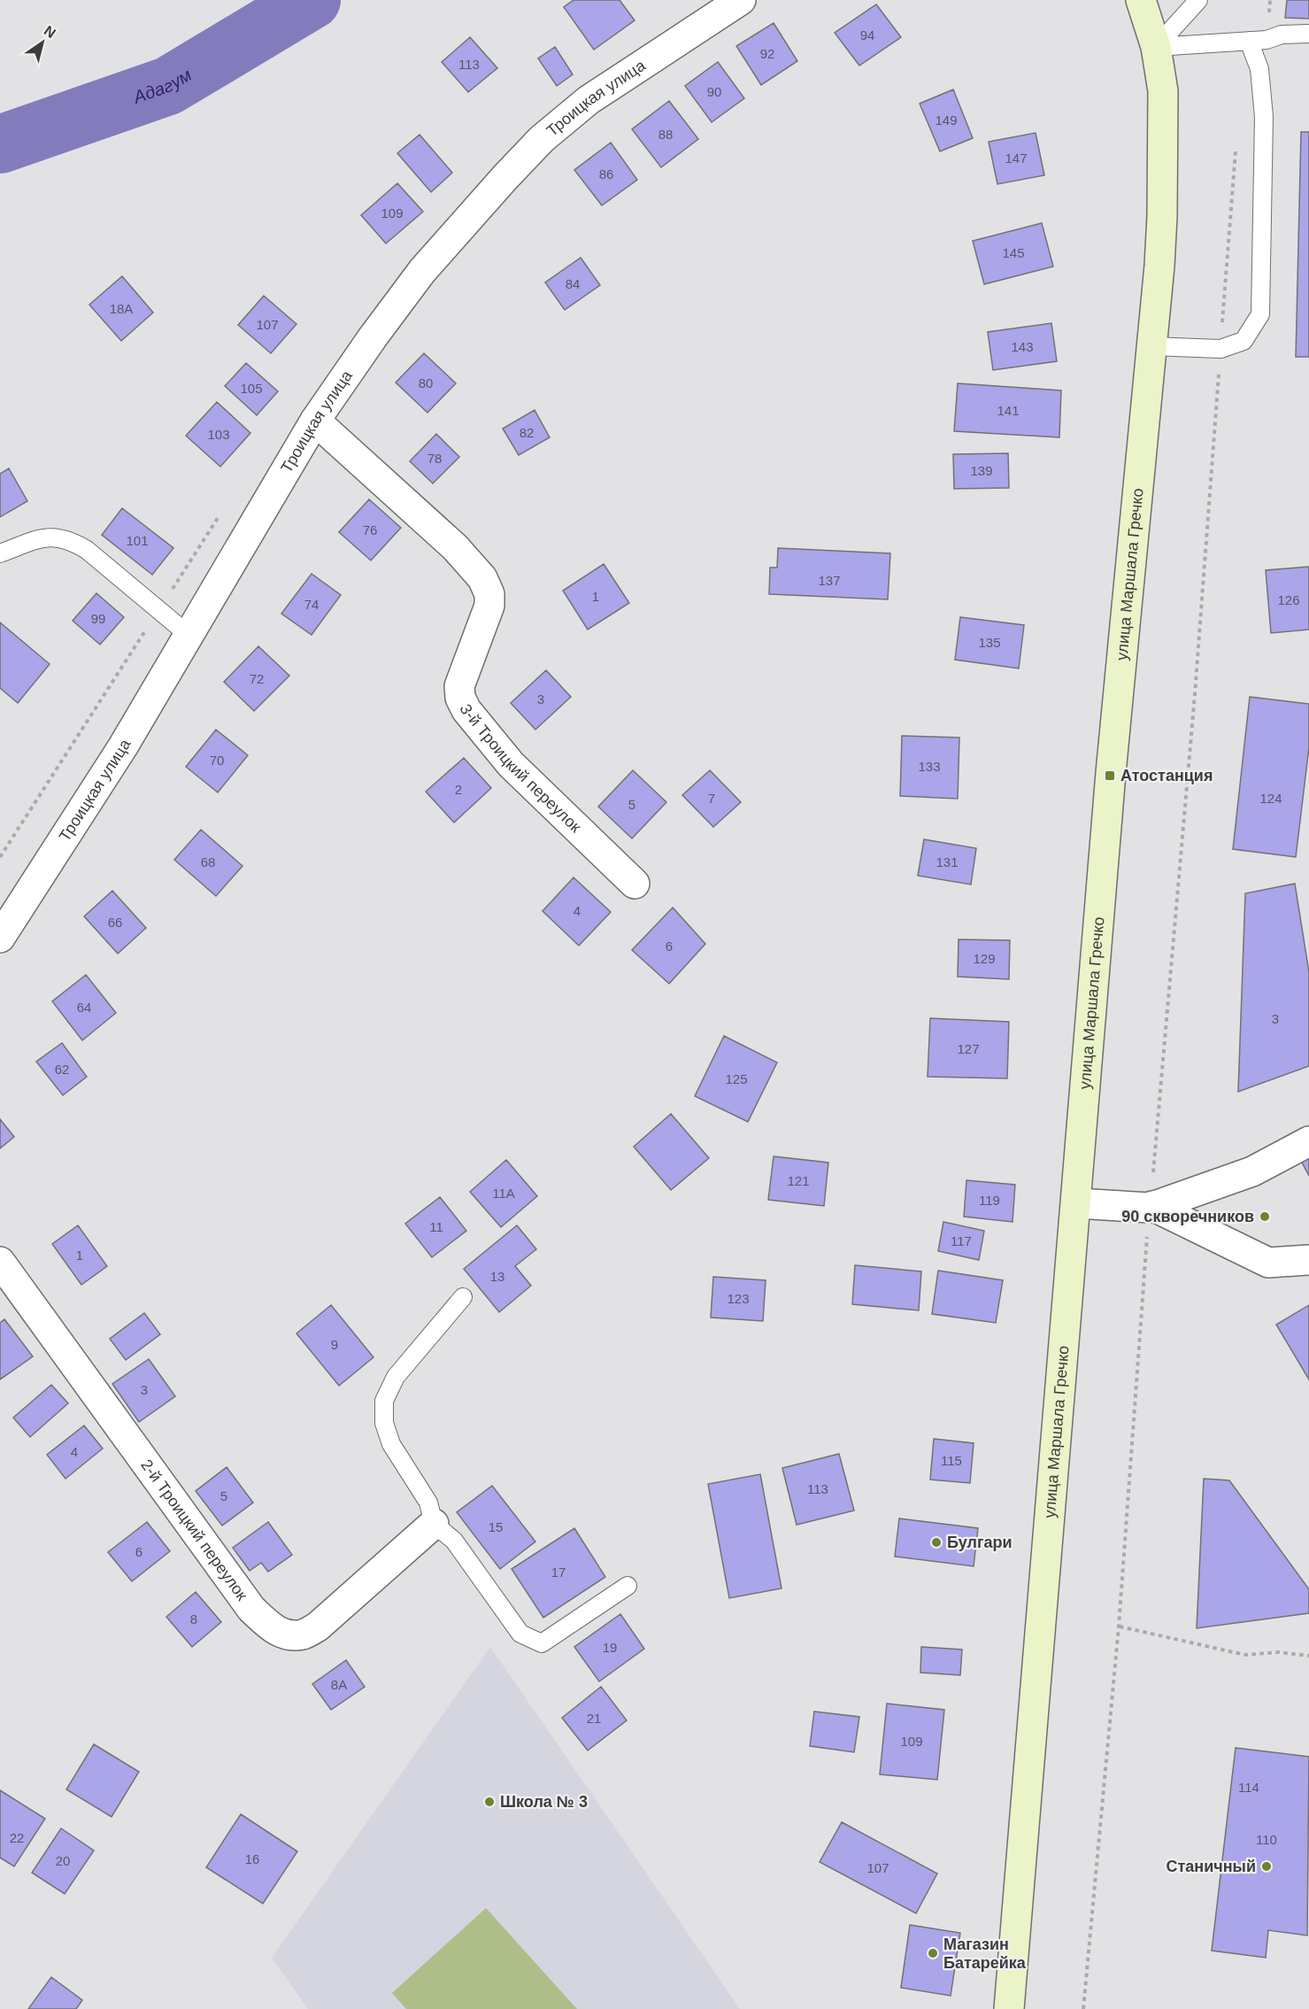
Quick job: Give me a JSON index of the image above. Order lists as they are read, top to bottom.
{
  "streets": {
    "main road": ["улица Маршала Гречко"],
    "street": ["Троицкая улица", "3-й Троицкий переулок", "2-й Троицкий переулок"]
  },
  "crossings": [
    ["Троицкая улица", "3-й Троицкий переулок"]
  ],
  "water": ["Адагум"],
  "places": {
    "transit": ["Атостанция"],
    "other": [
      "90 скворечников",
      "Булгари",
      "Школа № 3",
      "Станичный",
      "Магазин Батарейка"
    ]
  },
  "house_numbers": [
    "94",
    "92",
    "113",
    "90",
    "149",
    "88",
    "147",
    "86",
    "109",
    "145",
    "84",
    "18А",
    "107",
    "143",
    "80",
    "105",
    "141",
    "82",
    "103",
    "78",
    "139",
    "76",
    "101",
    "137",
    "1",
    "126",
    "74",
    "99",
    "135",
    "72",
    "3",
    "70",
    "133",
    "2",
    "7",
    "124",
    "5",
    "68",
    "131",
    "4",
    "66",
    "6",
    "129",
    "64",
    "3",
    "127",
    "62",
    "125",
    "121",
    "11А",
    "119",
    "11",
    "117",
    "1",
    "13",
    "123",
    "9",
    "3",
    "4",
    "115",
    "113",
    "5",
    "15",
    "6",
    "17",
    "8",
    "19",
    "8А",
    "21",
    "109",
    "114",
    "22",
    "110",
    "16",
    "20",
    "107"
  ],
  "north": "top right"
}
